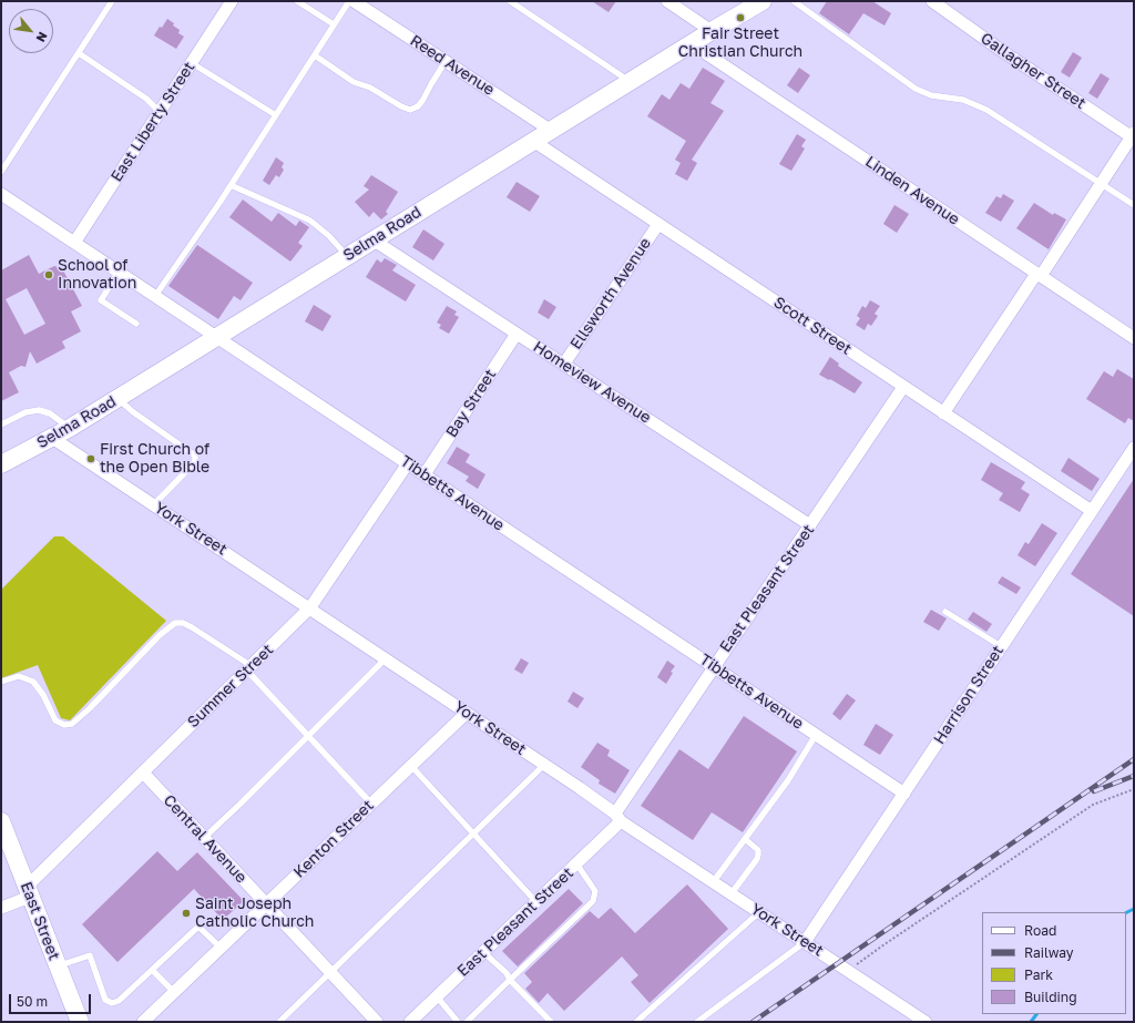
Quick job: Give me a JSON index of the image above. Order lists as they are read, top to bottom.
{
  "streets": {
    "street": [
      "Reed Avenue",
      "Gallagher Street",
      "East Liberty Street",
      "Linden Avenue",
      "Selma Road",
      "Ellsworth Avenue",
      "Scott Street",
      "Homeview Avenue",
      "Bay Street",
      "Tibbetts Avenue",
      "York Street",
      "East Pleasant Street",
      "Summer Street",
      "Harrison Street",
      "Central Avenue",
      "Kenton Street",
      "East Street"
    ]
  },
  "crossings": [
    ["Reed Avenue", "Selma Road"],
    ["East Liberty Street", "Tibbetts Avenue"],
    ["Linden Avenue", "Selma Road"],
    ["Selma Road", "Scott Street"],
    ["Selma Road", "Homeview Avenue"],
    ["Selma Road", "Tibbetts Avenue"],
    ["Selma Road", "York Street"],
    ["Ellsworth Avenue", "Scott Street"],
    ["Ellsworth Avenue", "Homeview Avenue"],
    ["Scott Street", "East Pleasant Street"],
    ["Scott Street", "Harrison Street"],
    ["Homeview Avenue", "Bay Street"],
    ["Homeview Avenue", "East Pleasant Street"],
    ["Bay Street", "Tibbetts Avenue"],
    ["Tibbetts Avenue", "East Pleasant Street"],
    ["Tibbetts Avenue", "Summer Street"],
    ["Tibbetts Avenue", "Harrison Street"],
    ["York Street", "East Pleasant Street"],
    ["York Street", "Summer Street"],
    ["York Street", "Harrison Street"],
    ["York Street", "Kenton Street"],
    ["Summer Street", "Central Avenue"],
    ["Summer Street", "East Street"],
    ["Central Avenue", "Kenton Street"]
  ],
  "places": [
    "Fair Street Christian Church",
    "School of Innovation",
    "First Church of the Open Bible",
    "Saint Joseph Catholic Church"
  ],
  "legend": [
    "Road",
    "Railway",
    "Park",
    "Building"
  ],
  "scale_bar": "50 m",
  "north": "bottom right"
}
